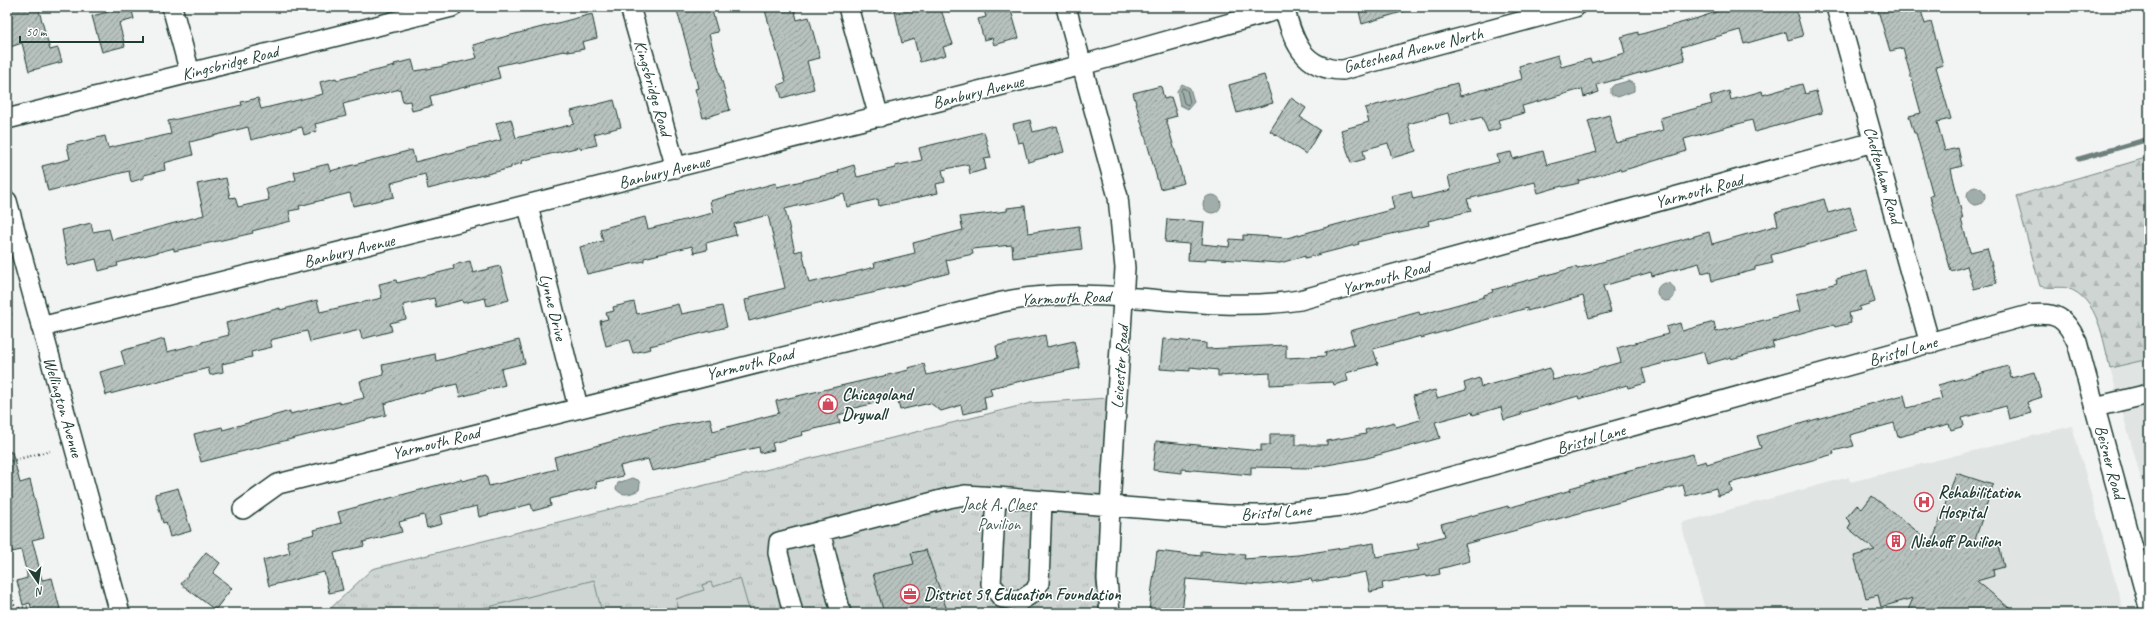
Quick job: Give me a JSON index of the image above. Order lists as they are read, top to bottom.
{
  "streets": {
    "street": [
      "Gateshead Avenue North",
      "Kingsbridge Road",
      "Banbury Avenue",
      "Cheltenham Road",
      "Yarmouth Road",
      "Lynne Drive",
      "Bristol Lane",
      "Leicester Road",
      "Wellington Avenue",
      "Beisner Road"
    ]
  },
  "crossings": [
    ["Gateshead Avenue North", "Banbury Avenue"],
    ["Kingsbridge Road", "Banbury Avenue"],
    ["Banbury Avenue", "Lynne Drive"],
    ["Banbury Avenue", "Leicester Road"],
    ["Banbury Avenue", "Wellington Avenue"],
    ["Cheltenham Road", "Yarmouth Road"],
    ["Cheltenham Road", "Bristol Lane"],
    ["Yarmouth Road", "Lynne Drive"],
    ["Yarmouth Road", "Leicester Road"],
    ["Bristol Lane", "Leicester Road"],
    ["Bristol Lane", "Beisner Road"]
  ],
  "parks": ["Jack A. Claes Pavilion"],
  "places": {
    "shop": ["Chicagoland Drywall"],
    "hospital": ["Rehabilitation Hospital"],
    "building": ["Niehoff Pavilion"],
    "office": ["District 59 Education Foundation"]
  },
  "scale_bar": "50 m",
  "north": "bottom"
}
